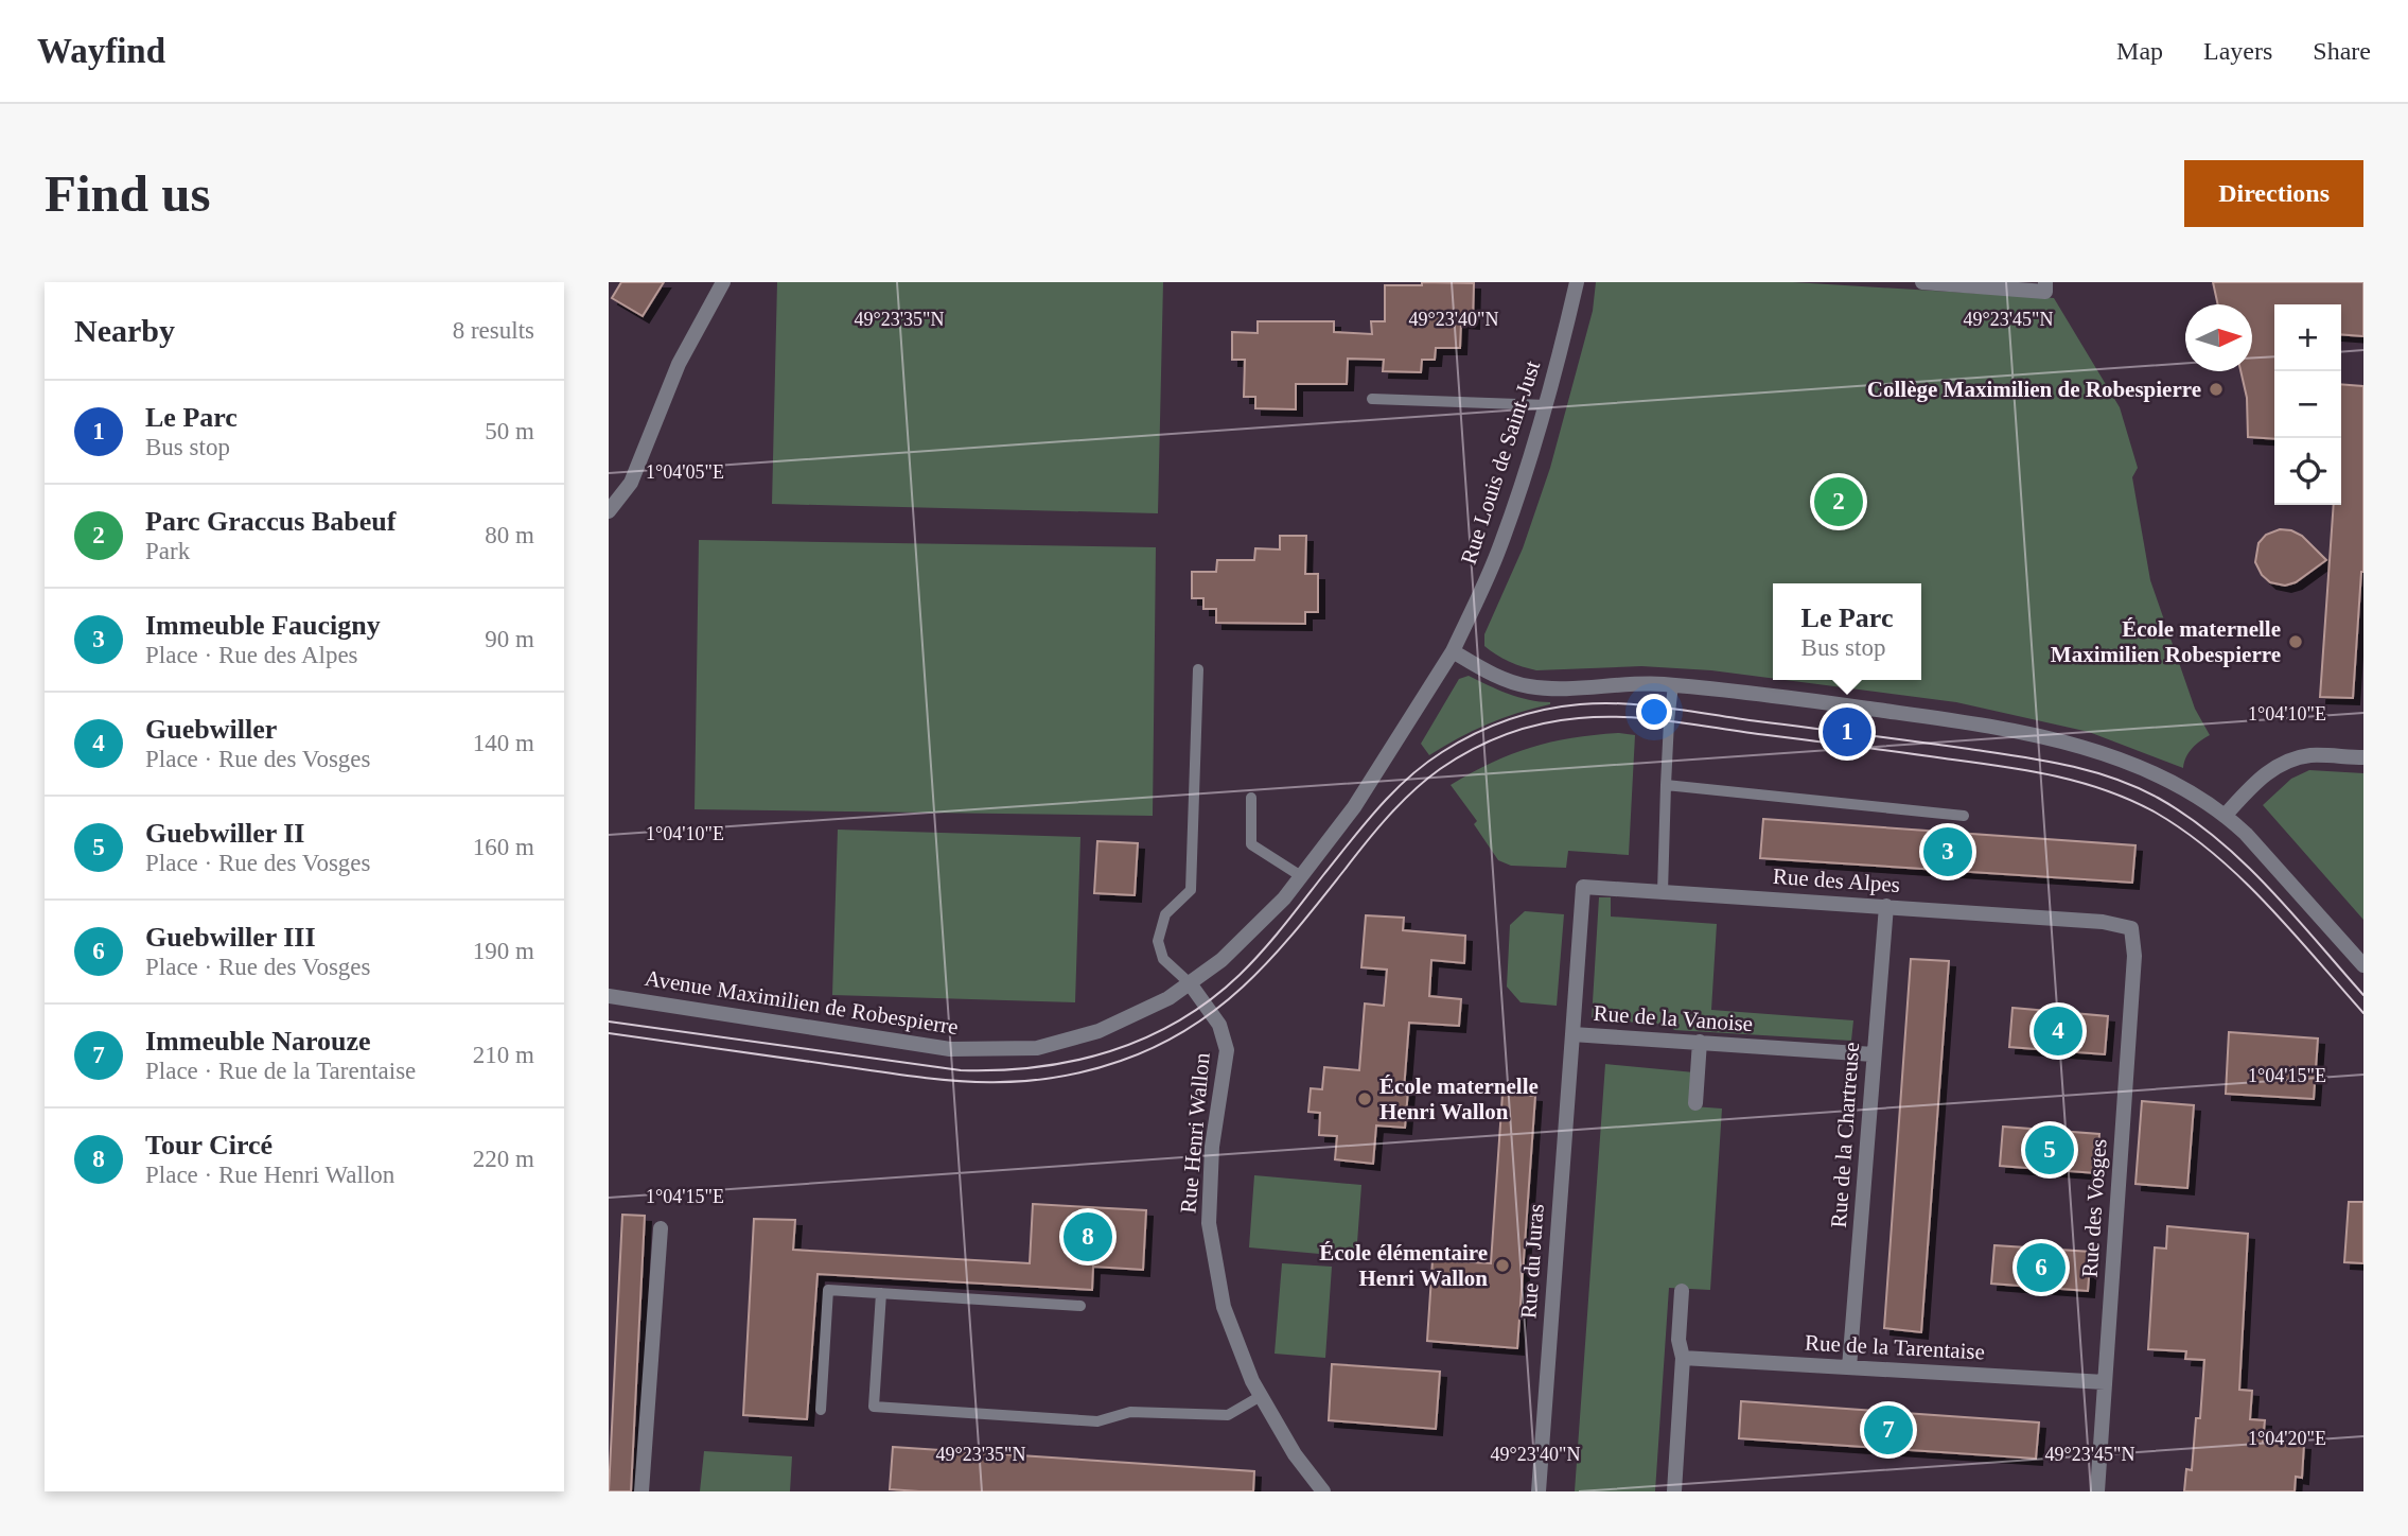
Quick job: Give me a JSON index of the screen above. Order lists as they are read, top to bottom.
{
  "streets": {
    "street": [
      "Rue Louis de Saint-Just",
      "Rue des Alpes",
      "Avenue Maximilien de Robespierre",
      "Rue de la Vanoise",
      "Rue Henri Wallon",
      "Rue de la Chartreuse",
      "Rue des Vosges",
      "Rue du Juras",
      "Rue de la Tarentaise"
    ]
  },
  "crossings": [
    ["Rue Louis de Saint-Just", "Avenue Maximilien de Robespierre"],
    ["Rue des Alpes", "Rue de la Vanoise"],
    ["Rue des Alpes", "Rue de la Chartreuse"],
    ["Rue des Alpes", "Rue des Vosges"],
    ["Avenue Maximilien de Robespierre", "Rue Henri Wallon"],
    ["Rue de la Vanoise", "Rue de la Chartreuse"],
    ["Rue de la Vanoise", "Rue du Juras"],
    ["Rue de la Chartreuse", "Rue de la Tarentaise"],
    ["Rue des Vosges", "Rue de la Tarentaise"]
  ],
  "places": [
    "Collège Maximilien de Robespierre",
    "École maternelle Maximilien Robespierre",
    "École maternelle Henri Wallon",
    "École élémentaire Henri Wallon"
  ],
  "north": "right",
  "page": {
    "header": "Wayfind",
    "nav": ["Map", "Layers", "Share"],
    "buttons": "Directions",
    "title": "Find us",
    "heading": ["Nearby", "8 results"],
    "map_buttons": ["+", "−"],
    "list": [
      {
        "mark": "1",
        "name": "Le Parc",
        "note": "Bus stop",
        "value": "50 m"
      },
      {
        "mark": "2",
        "name": "Parc Graccus Babeuf",
        "note": "Park",
        "value": "80 m"
      },
      {
        "mark": "3",
        "name": "Immeuble Faucigny",
        "note": "Place · Rue des Alpes",
        "value": "90 m"
      },
      {
        "mark": "4",
        "name": "Guebwiller",
        "note": "Place · Rue des Vosges",
        "value": "140 m"
      },
      {
        "mark": "5",
        "name": "Guebwiller II",
        "note": "Place · Rue des Vosges",
        "value": "160 m"
      },
      {
        "mark": "6",
        "name": "Guebwiller III",
        "note": "Place · Rue des Vosges",
        "value": "190 m"
      },
      {
        "mark": "7",
        "name": "Immeuble Narouze",
        "note": "Place · Rue de la Tarentaise",
        "value": "210 m"
      },
      {
        "mark": "8",
        "name": "Tour Circé",
        "note": "Place · Rue Henri Wallon",
        "value": "220 m"
      }
    ],
    "pins": [
      "2",
      "1",
      "3",
      "4",
      "5",
      "8",
      "6",
      "7"
    ],
    "popup": ["Le Parc", "Bus stop"]
  },
  "coordinates": [
    "49°23'35\"N",
    "49°23'40\"N",
    "49°23'45\"N",
    "1°04'05\"E",
    "1°04'10\"E",
    "1°04'15\"E",
    "1°04'20\"E"
  ]
}
